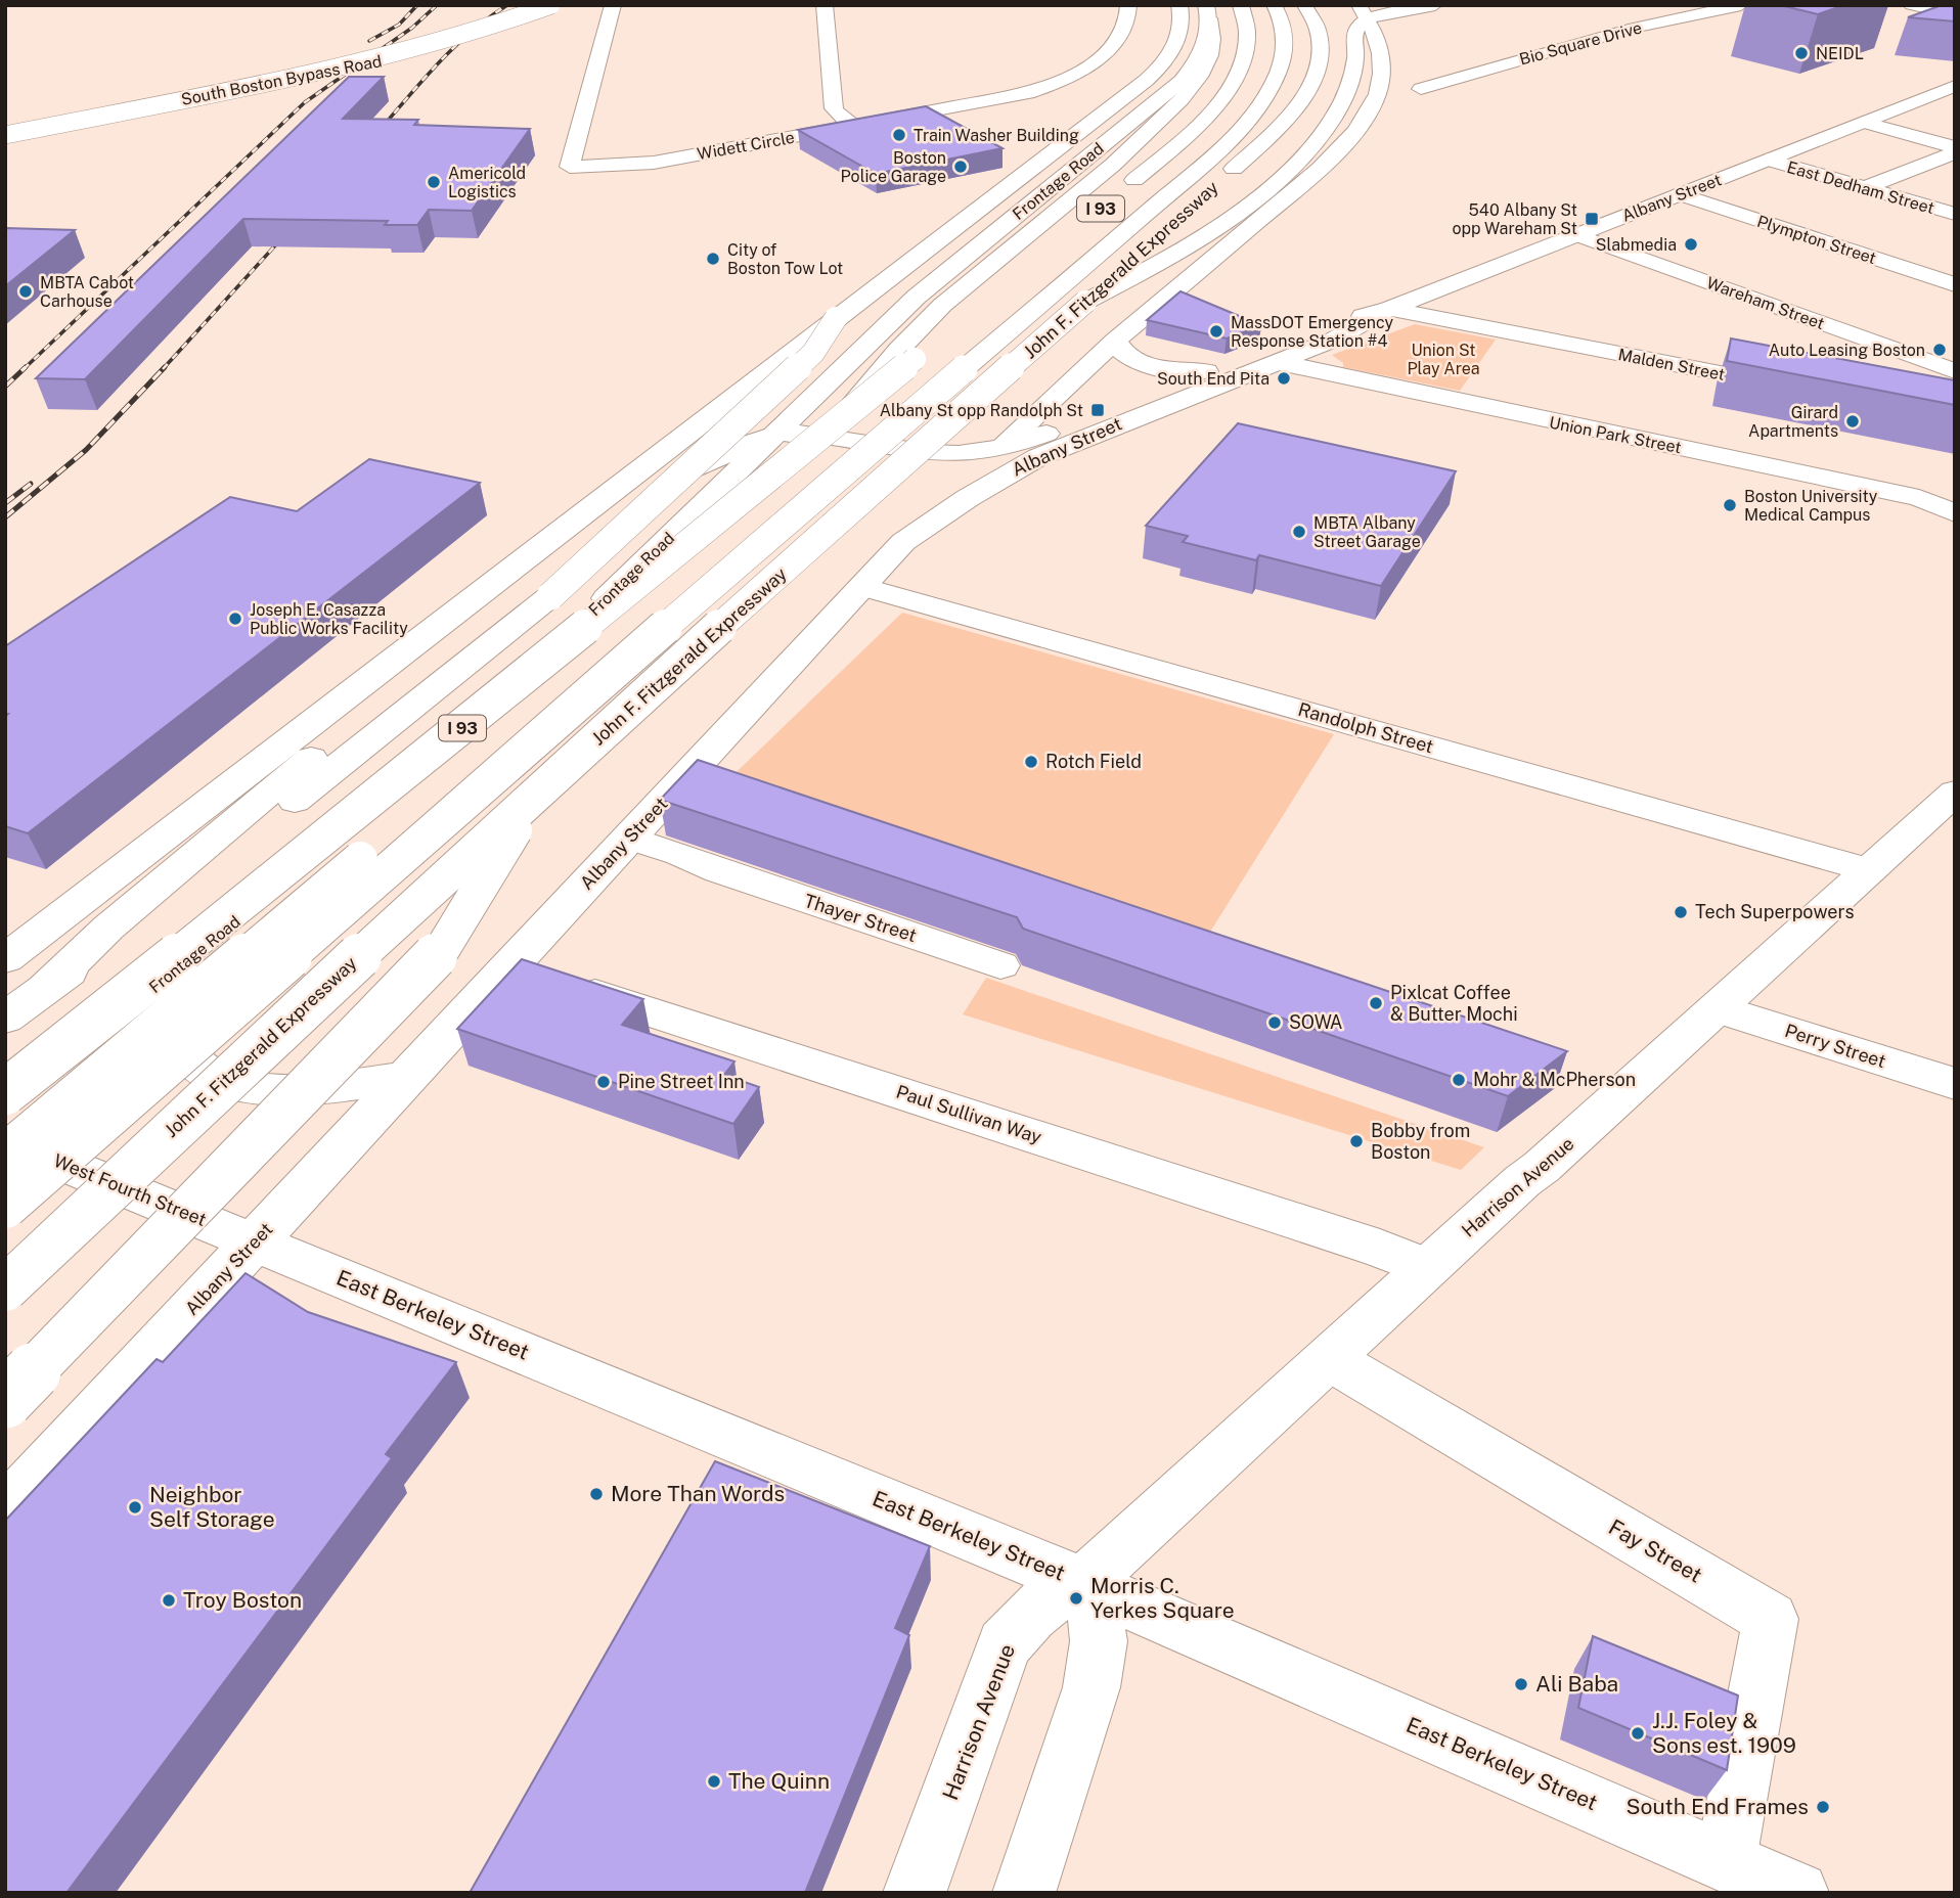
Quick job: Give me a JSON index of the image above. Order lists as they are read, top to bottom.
{
  "streets": {
    "main road": [
      "Bio Square Drive",
      "South Boston Bypass Road",
      "Widett Circle",
      "Frontage Road",
      "East Dedham Street",
      "Albany Street",
      "I 93",
      "Plympton Street",
      "John F. Fitzgerald Expressway",
      "Wareham Street",
      "Malden Street",
      "Union Park Street",
      "Randolph Street",
      "Thayer Street",
      "Perry Street",
      "Paul Sullivan Way",
      "Harrison Avenue",
      "West Fourth Street",
      "East Berkeley Street",
      "Fay Street"
    ]
  },
  "crossings": [
    ["East Dedham Street", "Albany Street"],
    ["Albany Street", "Plympton Street"],
    ["Albany Street", "Wareham Street"],
    ["Albany Street", "Malden Street"],
    ["Albany Street", "Union Park Street"],
    ["Albany Street", "Randolph Street"],
    ["Albany Street", "Thayer Street"],
    ["Albany Street", "Paul Sullivan Way"],
    ["Albany Street", "West Fourth Street"],
    ["Albany Street", "East Berkeley Street"],
    ["Randolph Street", "Harrison Avenue"],
    ["Perry Street", "Harrison Avenue"],
    ["Paul Sullivan Way", "Harrison Avenue"],
    ["Harrison Avenue", "East Berkeley Street"],
    ["Harrison Avenue", "Fay Street"],
    ["West Fourth Street", "East Berkeley Street"],
    ["East Berkeley Street", "Fay Street"]
  ],
  "parks": ["Union St Play Area"],
  "places": {
    "other": [
      "NEIDL",
      "Train Washer Building",
      "Boston Police Garage",
      "Americold Logistics",
      "Slabmedia",
      "City of Boston Tow Lot",
      "MBTA Cabot Carhouse",
      "MassDOT Emergency Response Station #4",
      "Auto Leasing Boston",
      "South End Pita",
      "Girard Apartments",
      "Boston University Medical Campus",
      "MBTA Albany Street Garage",
      "Joseph E. Casazza Public Works Facility",
      "Rotch Field",
      "Tech Superpowers",
      "Pixlcat Coffee & Butter Mochi",
      "SOWA",
      "Mohr & McPherson",
      "Pine Street Inn",
      "Bobby from Boston",
      "More Than Words",
      "Neighbor Self Storage",
      "Morris C. Yerkes Square",
      "Troy Boston",
      "Ali Baba",
      "J.J. Foley & Sons est. 1909",
      "The Quinn",
      "South End Frames"
    ],
    "transit": ["540 Albany St opp Wareham St", "Albany St opp Randolph St"]
  }
}
